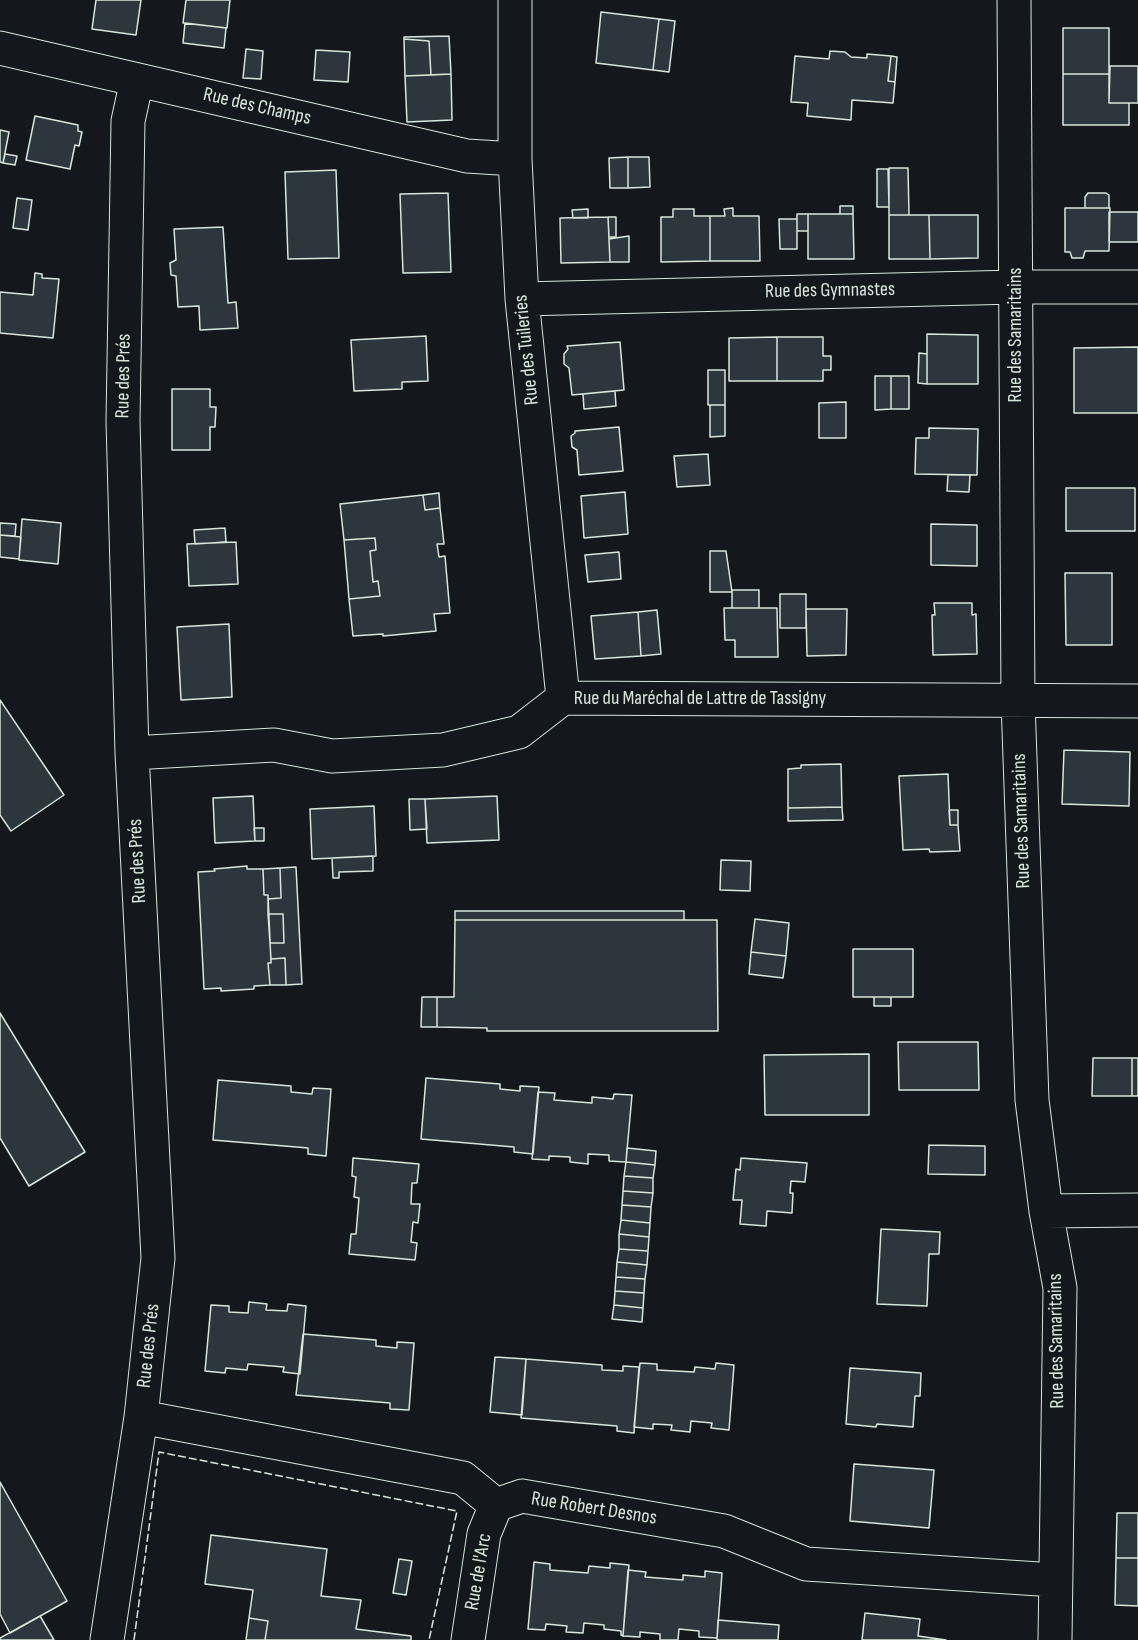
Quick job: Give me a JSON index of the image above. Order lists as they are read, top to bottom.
{
  "streets": {
    "street": [
      "Rue des Champs",
      "Rue des Gymnastes",
      "Rue des Samaritains",
      "Rue des Tuileries",
      "Rue des Prés",
      "Rue du Maréchal de Lattre de Tassigny",
      "Rue Robert Desnos",
      "Rue de l'Arc"
    ]
  },
  "crossings": [
    ["Rue des Champs", "Rue des Tuileries"],
    ["Rue des Champs", "Rue des Prés"],
    ["Rue des Gymnastes", "Rue des Samaritains"],
    ["Rue des Gymnastes", "Rue des Tuileries"],
    ["Rue des Samaritains", "Rue du Maréchal de Lattre de Tassigny"],
    ["Rue des Samaritains", "Rue Robert Desnos"],
    ["Rue des Tuileries", "Rue du Maréchal de Lattre de Tassigny"],
    ["Rue des Prés", "Rue du Maréchal de Lattre de Tassigny"],
    ["Rue Robert Desnos", "Rue de l'Arc"]
  ]
}
